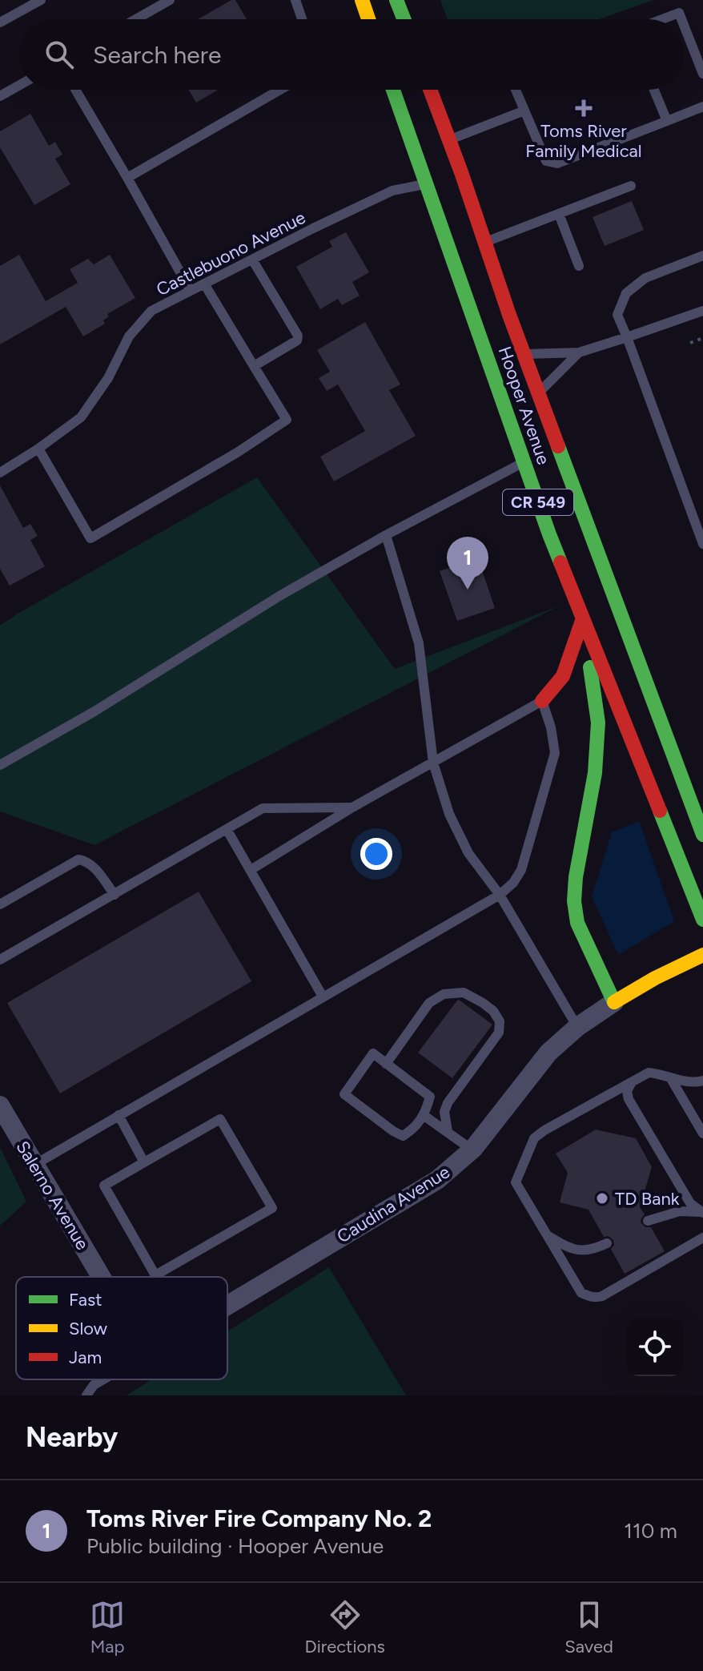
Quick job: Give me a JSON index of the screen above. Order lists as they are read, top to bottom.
{
  "streets": {
    "main road": ["Hooper Avenue", "CR 549", "Caudina Avenue"],
    "street": ["Salerno Avenue"],
    "lane": ["Castlebuono Avenue"]
  },
  "crossings": [
    ["Castlebuono Avenue", "Hooper Avenue"]
  ],
  "places": {
    "health": ["Toms River Family Medical"],
    "other": ["TD Bank"]
  },
  "legend": ["Fast", "Slow", "Jam"],
  "page": {
    "search": "Search here",
    "pins": "1",
    "heading": "Nearby",
    "list": [
      {
        "mark": "1",
        "name": "Toms River Fire Company No. 2",
        "note": "Public building · Hooper Avenue",
        "value": "110 m"
      }
    ],
    "nav": ["Map", "Directions", "Saved"]
  }
}
